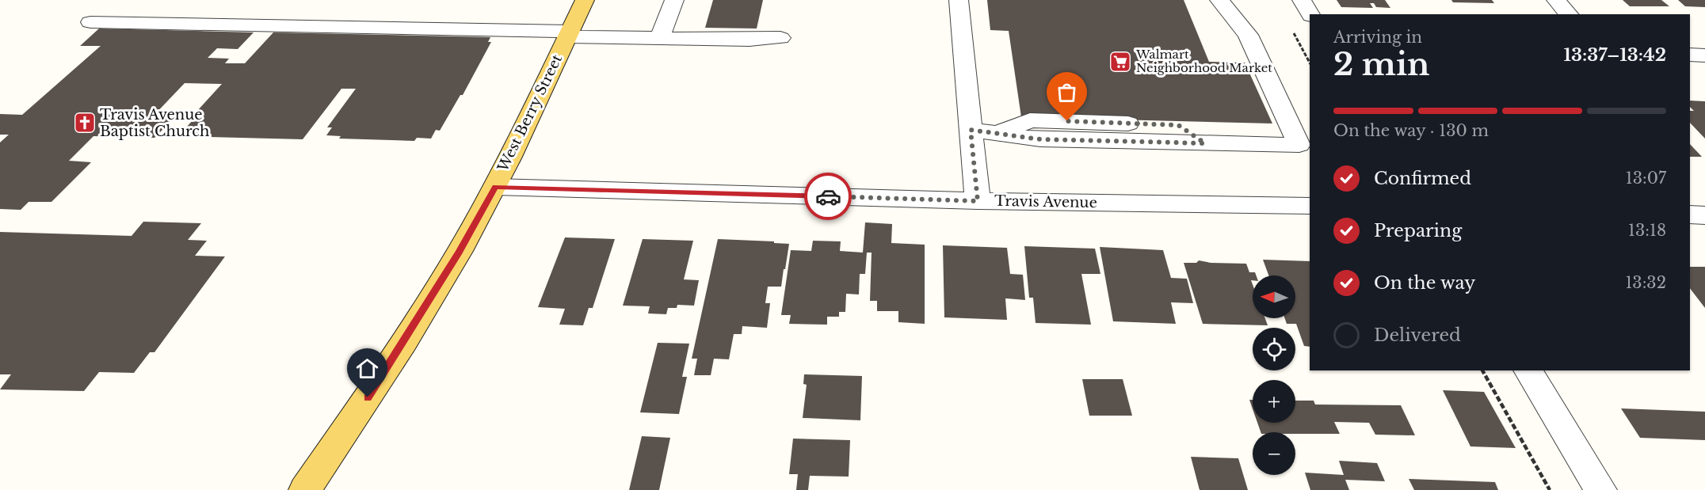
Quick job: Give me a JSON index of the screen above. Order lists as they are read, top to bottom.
{
  "streets": {
    "main road": ["West Berry Street"],
    "street": ["Travis Avenue"]
  },
  "crossings": [
    ["West Berry Street", "Travis Avenue"]
  ],
  "places": {
    "supermarket": ["Walmart Neighborhood Market"],
    "church": ["Travis Avenue Baptist Church"]
  },
  "north": "left",
  "page": {
    "heading": ["2 min", "Arriving in", "13:37–13:42"],
    "bar": "On the way · 130 m",
    "list": [
      ["Confirmed", "13:07"],
      ["Preparing", "13:18"],
      ["On the way", "13:32"],
      "Delivered"
    ],
    "map_buttons": ["+", "−"]
  }
}
